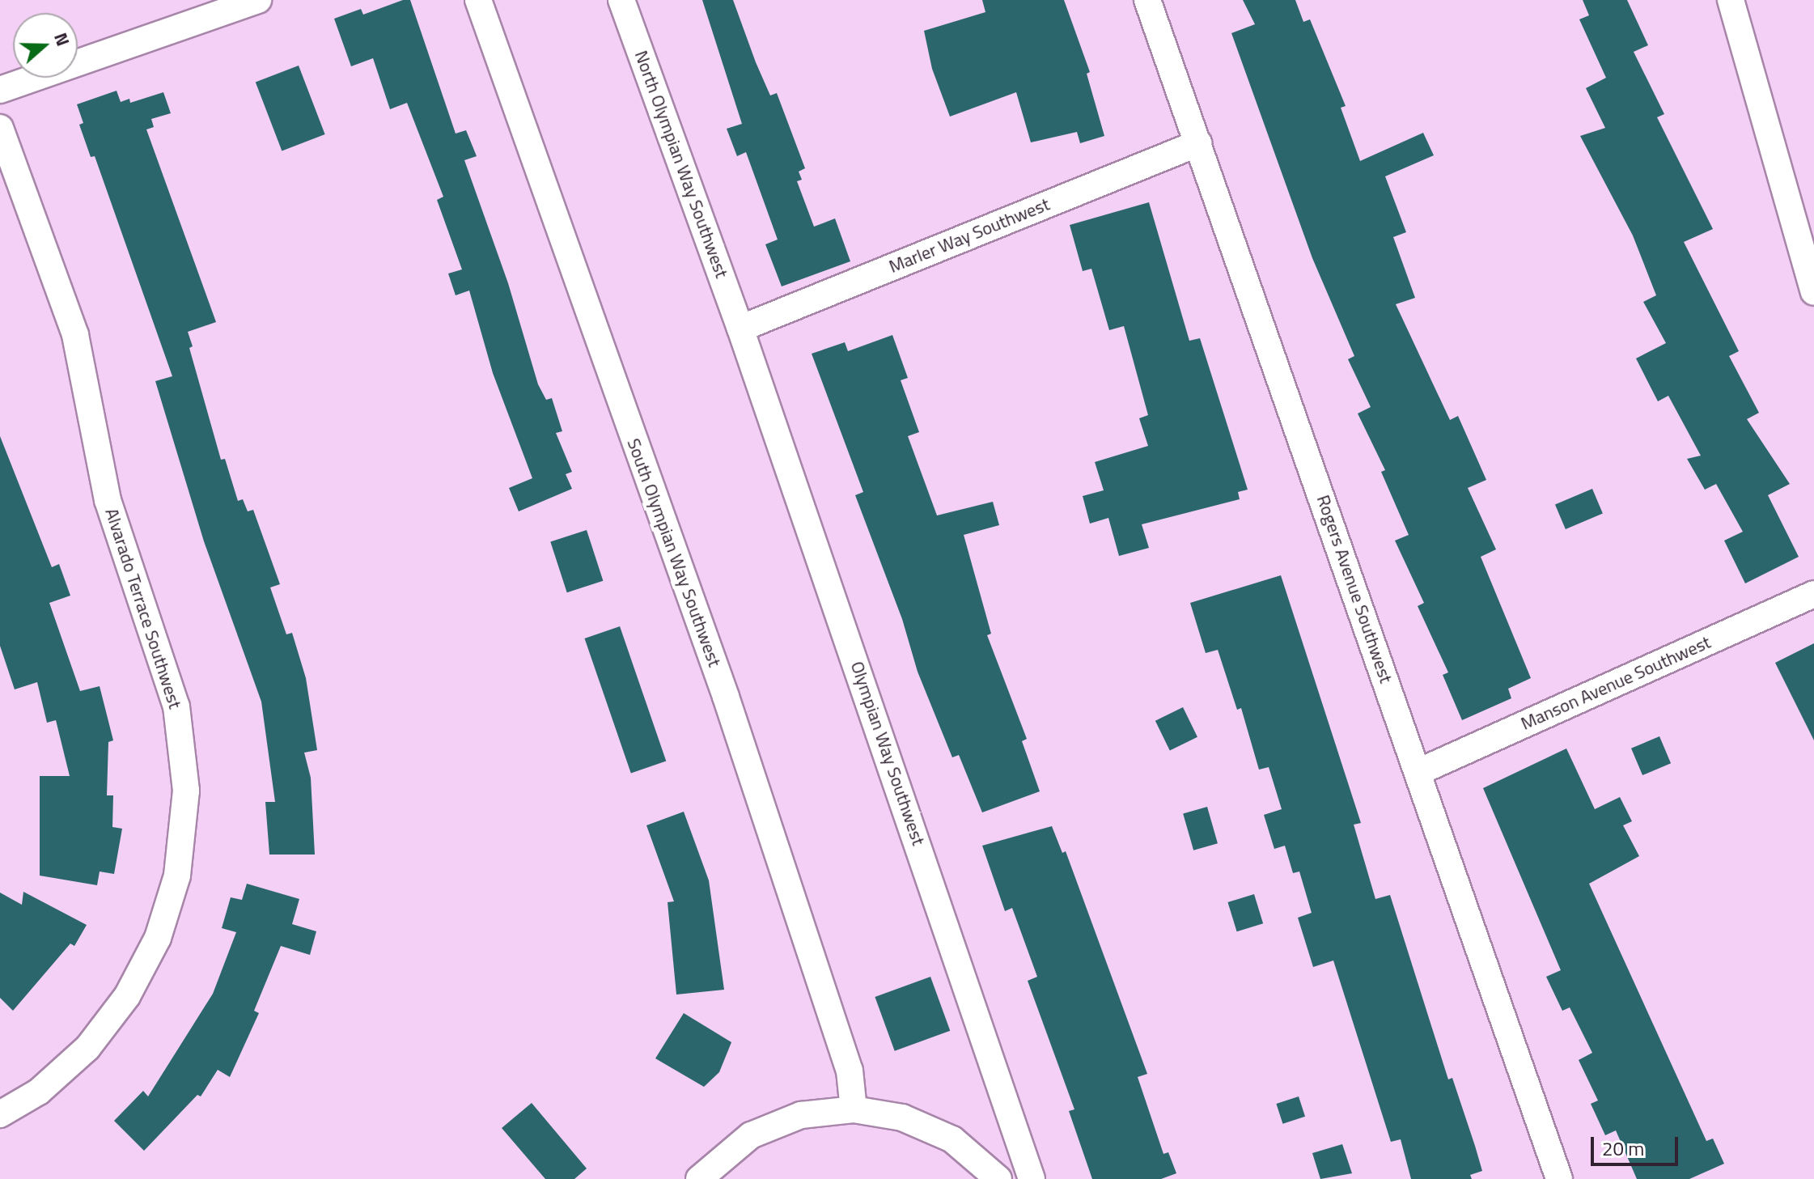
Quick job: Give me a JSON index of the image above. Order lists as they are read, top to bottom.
{
  "streets": {
    "street": [
      "North Olympian Way Southwest",
      "Marler Way Southwest",
      "South Olympian Way Southwest",
      "Rogers Avenue Southwest",
      "Alvarado Terrace Southwest",
      "Manson Avenue Southwest",
      "Olympian Way Southwest"
    ]
  },
  "crossings": [
    ["North Olympian Way Southwest", "Marler Way Southwest"],
    ["North Olympian Way Southwest", "Olympian Way Southwest"],
    ["Marler Way Southwest", "Rogers Avenue Southwest"],
    ["Marler Way Southwest", "Olympian Way Southwest"],
    ["Rogers Avenue Southwest", "Manson Avenue Southwest"]
  ],
  "scale_bar": "20 m",
  "north": "right"
}
